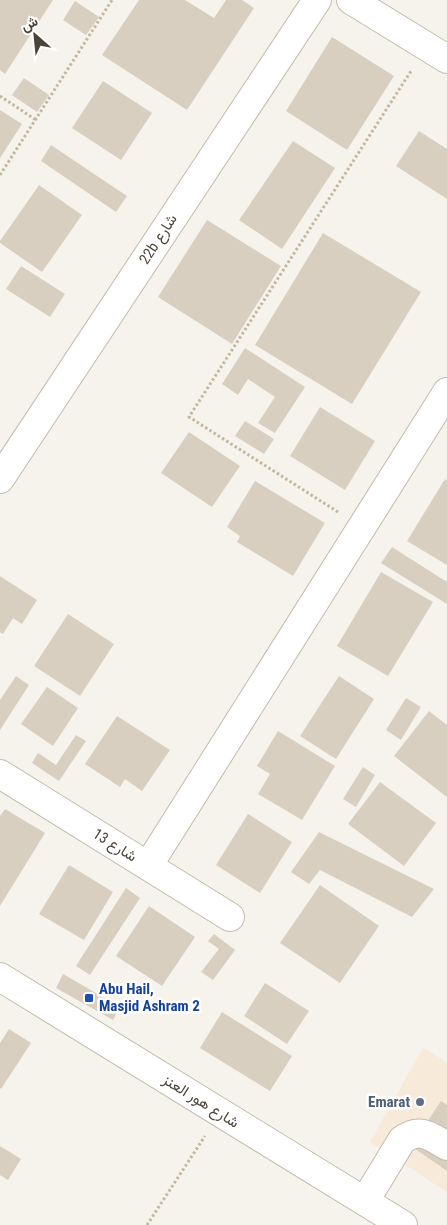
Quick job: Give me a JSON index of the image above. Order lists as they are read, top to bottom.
{
  "streets": {
    "street": ["22b شارع", "شارع 13", "شارع هور العنز"]
  },
  "places": {
    "transit": ["Abu Hail, Masjid Ashram 2"],
    "other": ["Emarat"]
  },
  "north": "top left"
}
